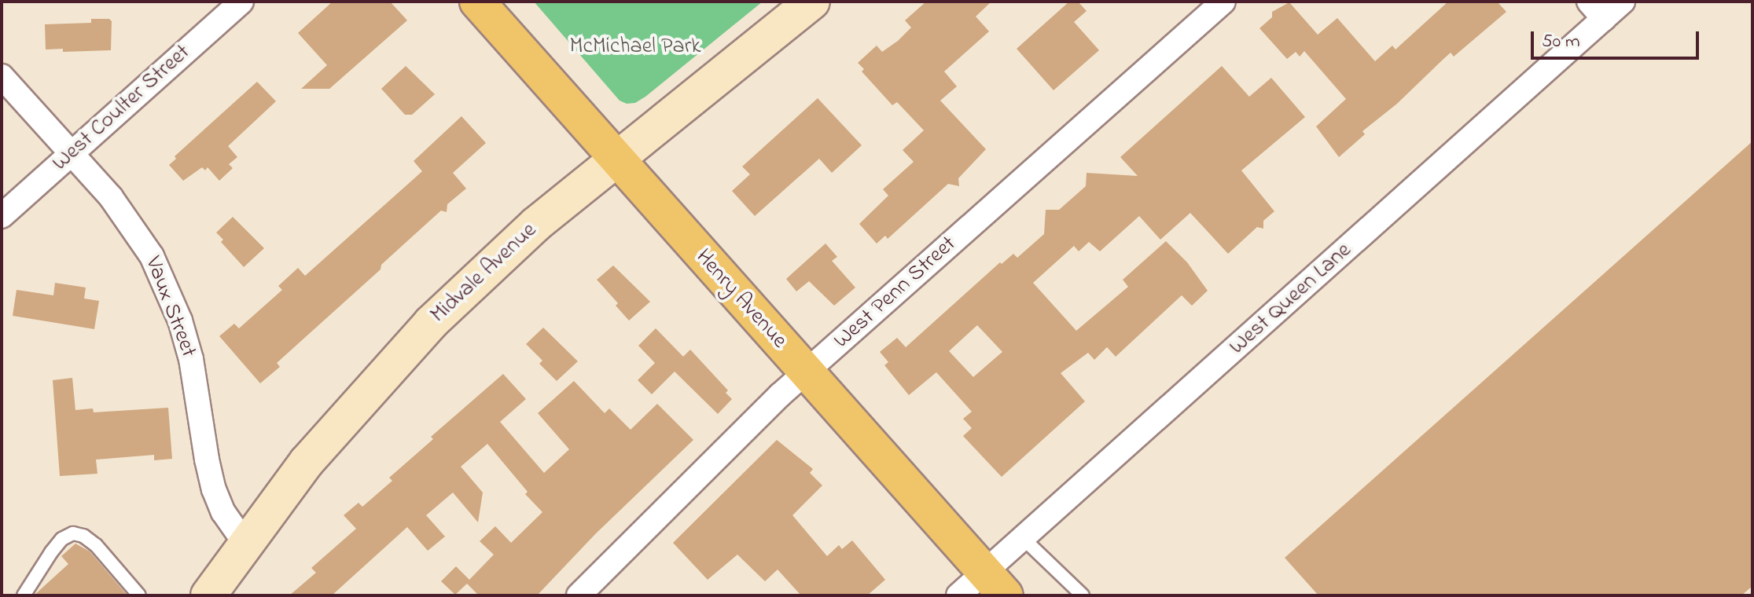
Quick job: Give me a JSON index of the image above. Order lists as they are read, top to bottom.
{
  "streets": {
    "main road": ["Henry Avenue"],
    "street": [
      "West Coulter Street",
      "Midvale Avenue",
      "West Penn Street",
      "West Queen Lane",
      "Vaux Street"
    ]
  },
  "crossings": [
    ["West Coulter Street", "Vaux Street"],
    ["Midvale Avenue", "Henry Avenue"],
    ["Midvale Avenue", "Vaux Street"],
    ["West Penn Street", "Henry Avenue"],
    ["Henry Avenue", "West Queen Lane"]
  ],
  "parks": ["McMichael Park"],
  "scale_bar": "50 m"
}
